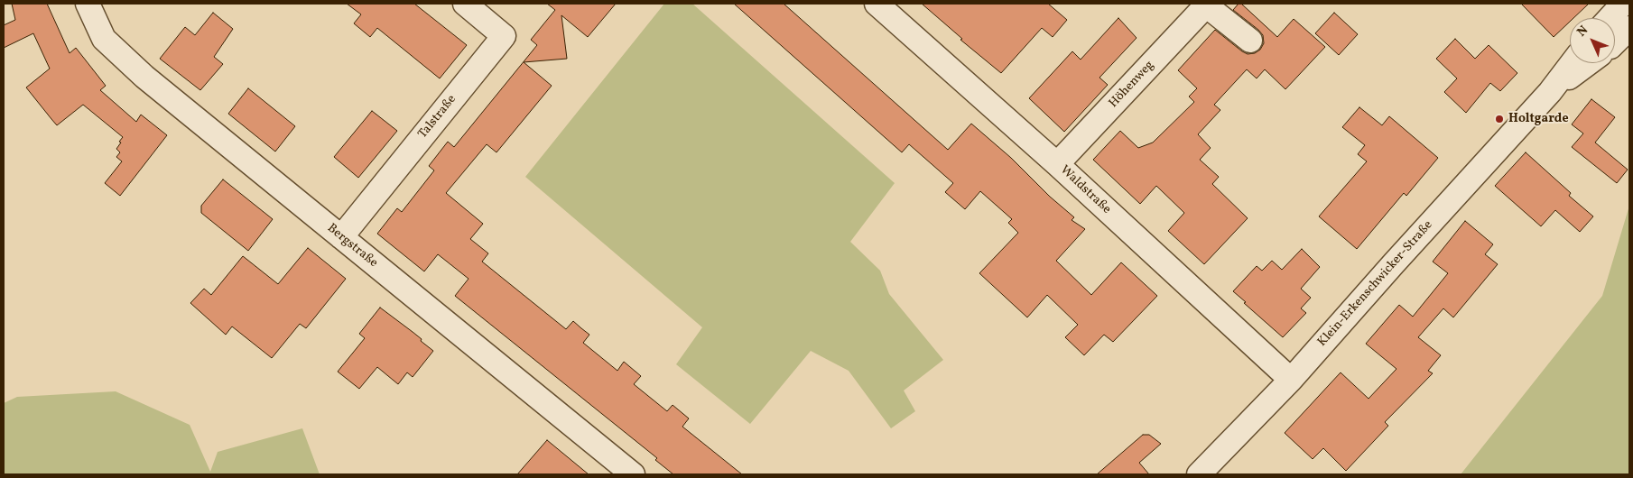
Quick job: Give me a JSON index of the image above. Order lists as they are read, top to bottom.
{
  "streets": {
    "street": [
      "Höhenweg",
      "Talstraße",
      "Waldstraße",
      "Bergstraße",
      "Klein-Erkenschwicker-Straße"
    ]
  },
  "crossings": [
    ["Höhenweg", "Waldstraße"],
    ["Talstraße", "Bergstraße"],
    ["Waldstraße", "Klein-Erkenschwicker-Straße"]
  ],
  "places": ["Holtgarde"],
  "north": "top left"
}
